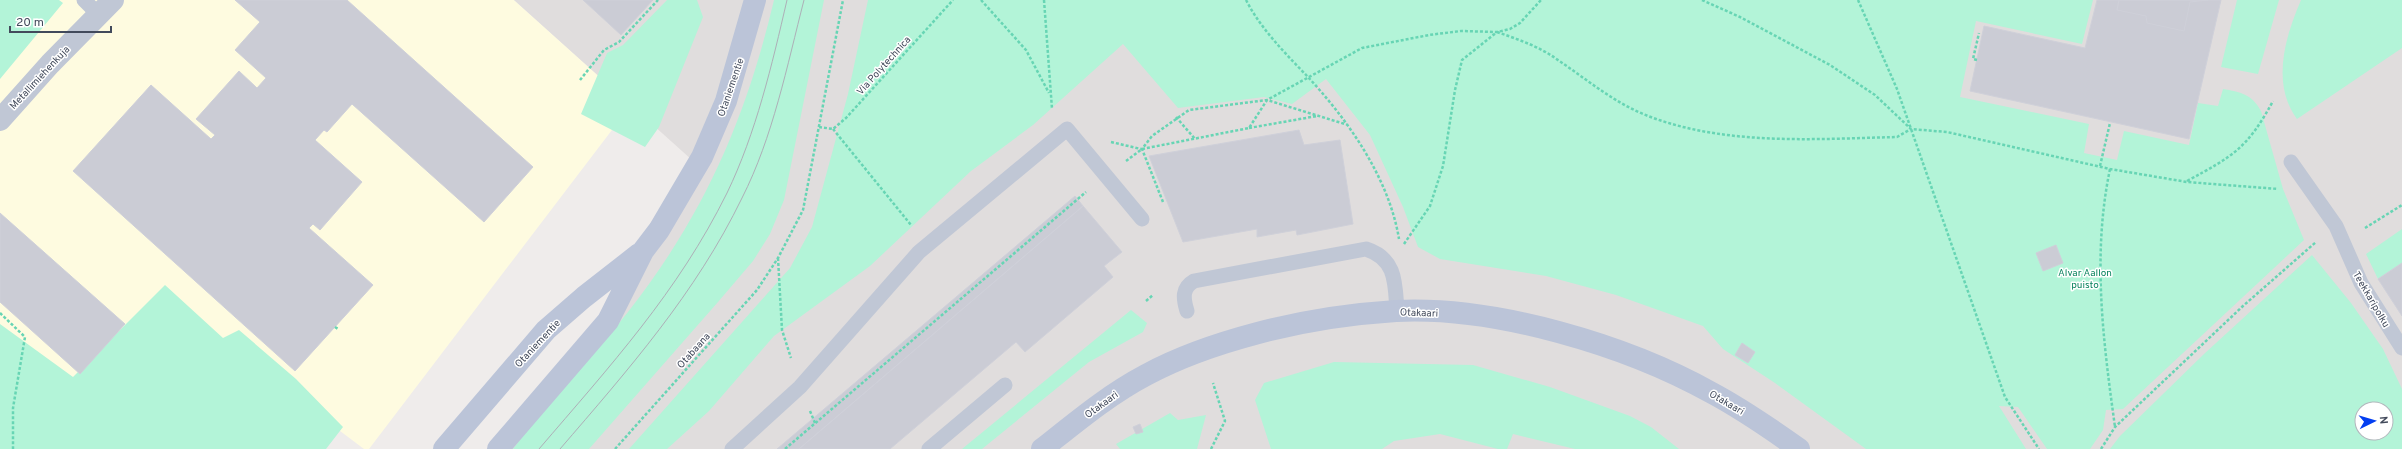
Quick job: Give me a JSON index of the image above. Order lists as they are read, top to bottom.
{
  "streets": {
    "street": ["Metallimiehenkuja", "Otaniementie", "Otakaari"],
    "lane": ["Teekkaripolku"],
    "path": ["Via Polytechnica", "Otabaana"]
  },
  "parks": ["Alvar Aallon puisto"],
  "scale_bar": "20 m",
  "north": "right"
}
